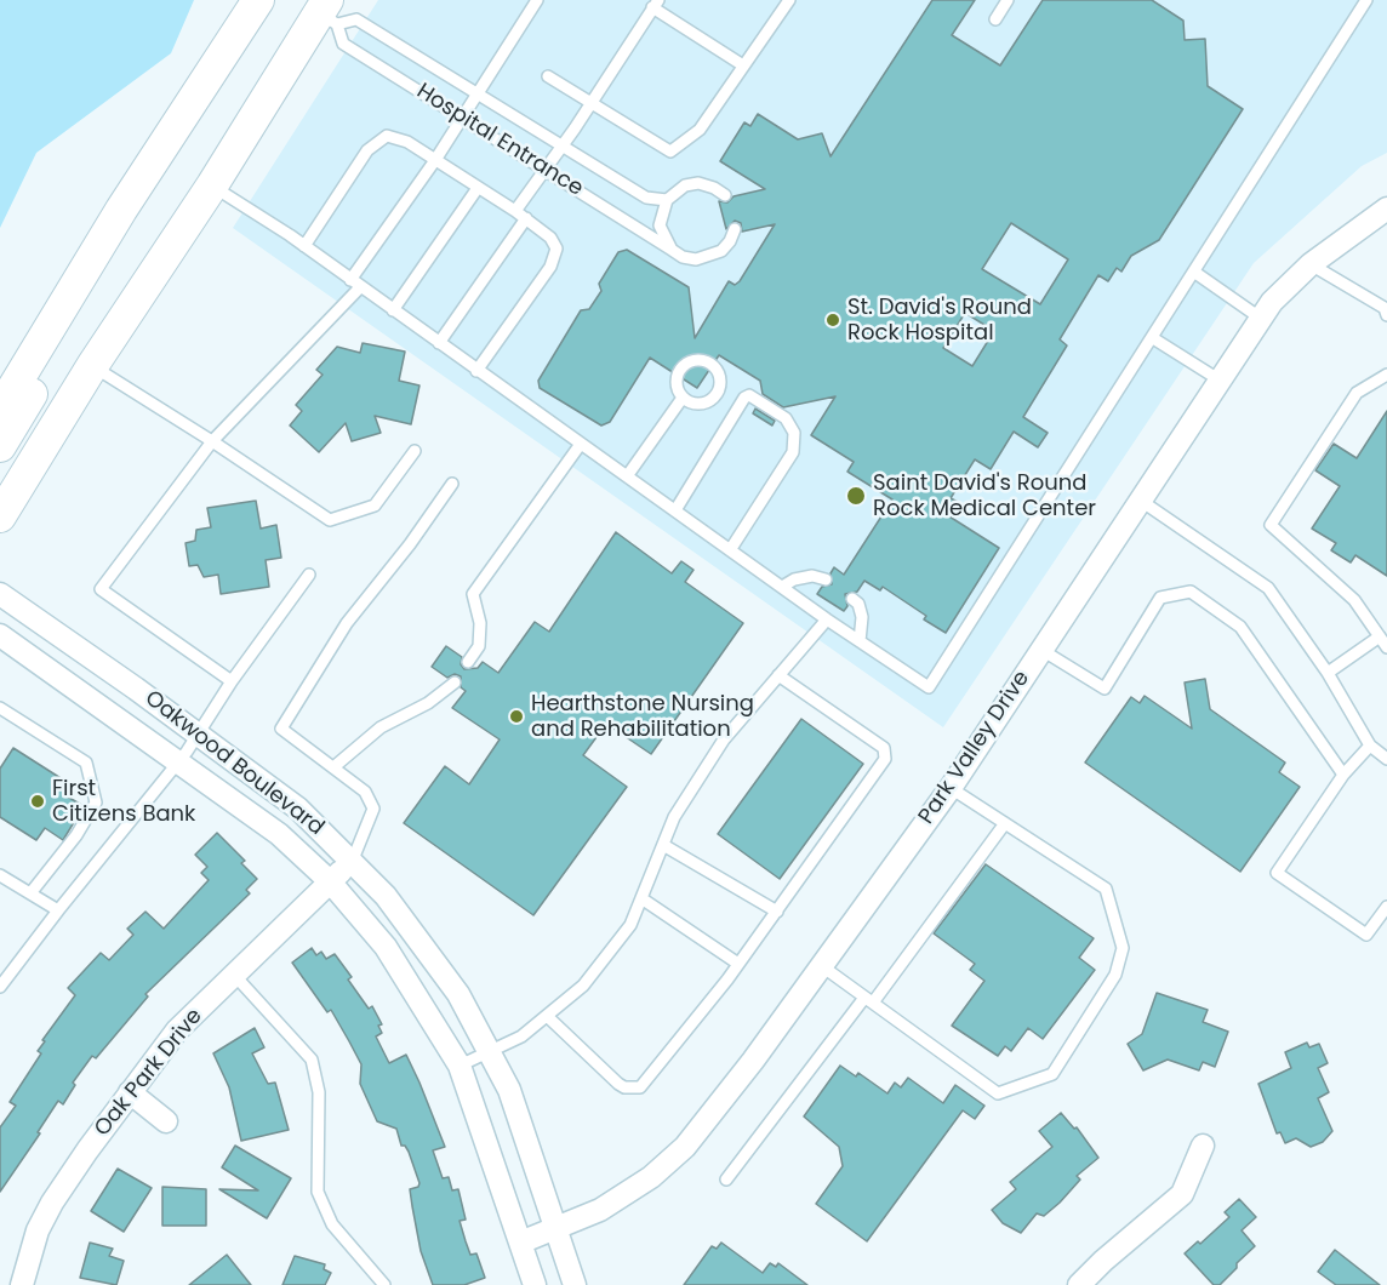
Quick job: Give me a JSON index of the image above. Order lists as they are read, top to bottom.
{
  "streets": {
    "street": ["Park Valley Drive", "Oakwood Boulevard", "Oak Park Drive"],
    "lane": ["Hospital Entrance"]
  },
  "crossings": [
    ["Park Valley Drive", "Oakwood Boulevard"],
    ["Oakwood Boulevard", "Oak Park Drive"]
  ],
  "places": [
    "St. David's Round Rock Hospital",
    "Saint David's Round Rock Medical Center",
    "Hearthstone Nursing and Rehabilitation",
    "First Citizens Bank"
  ]
}
